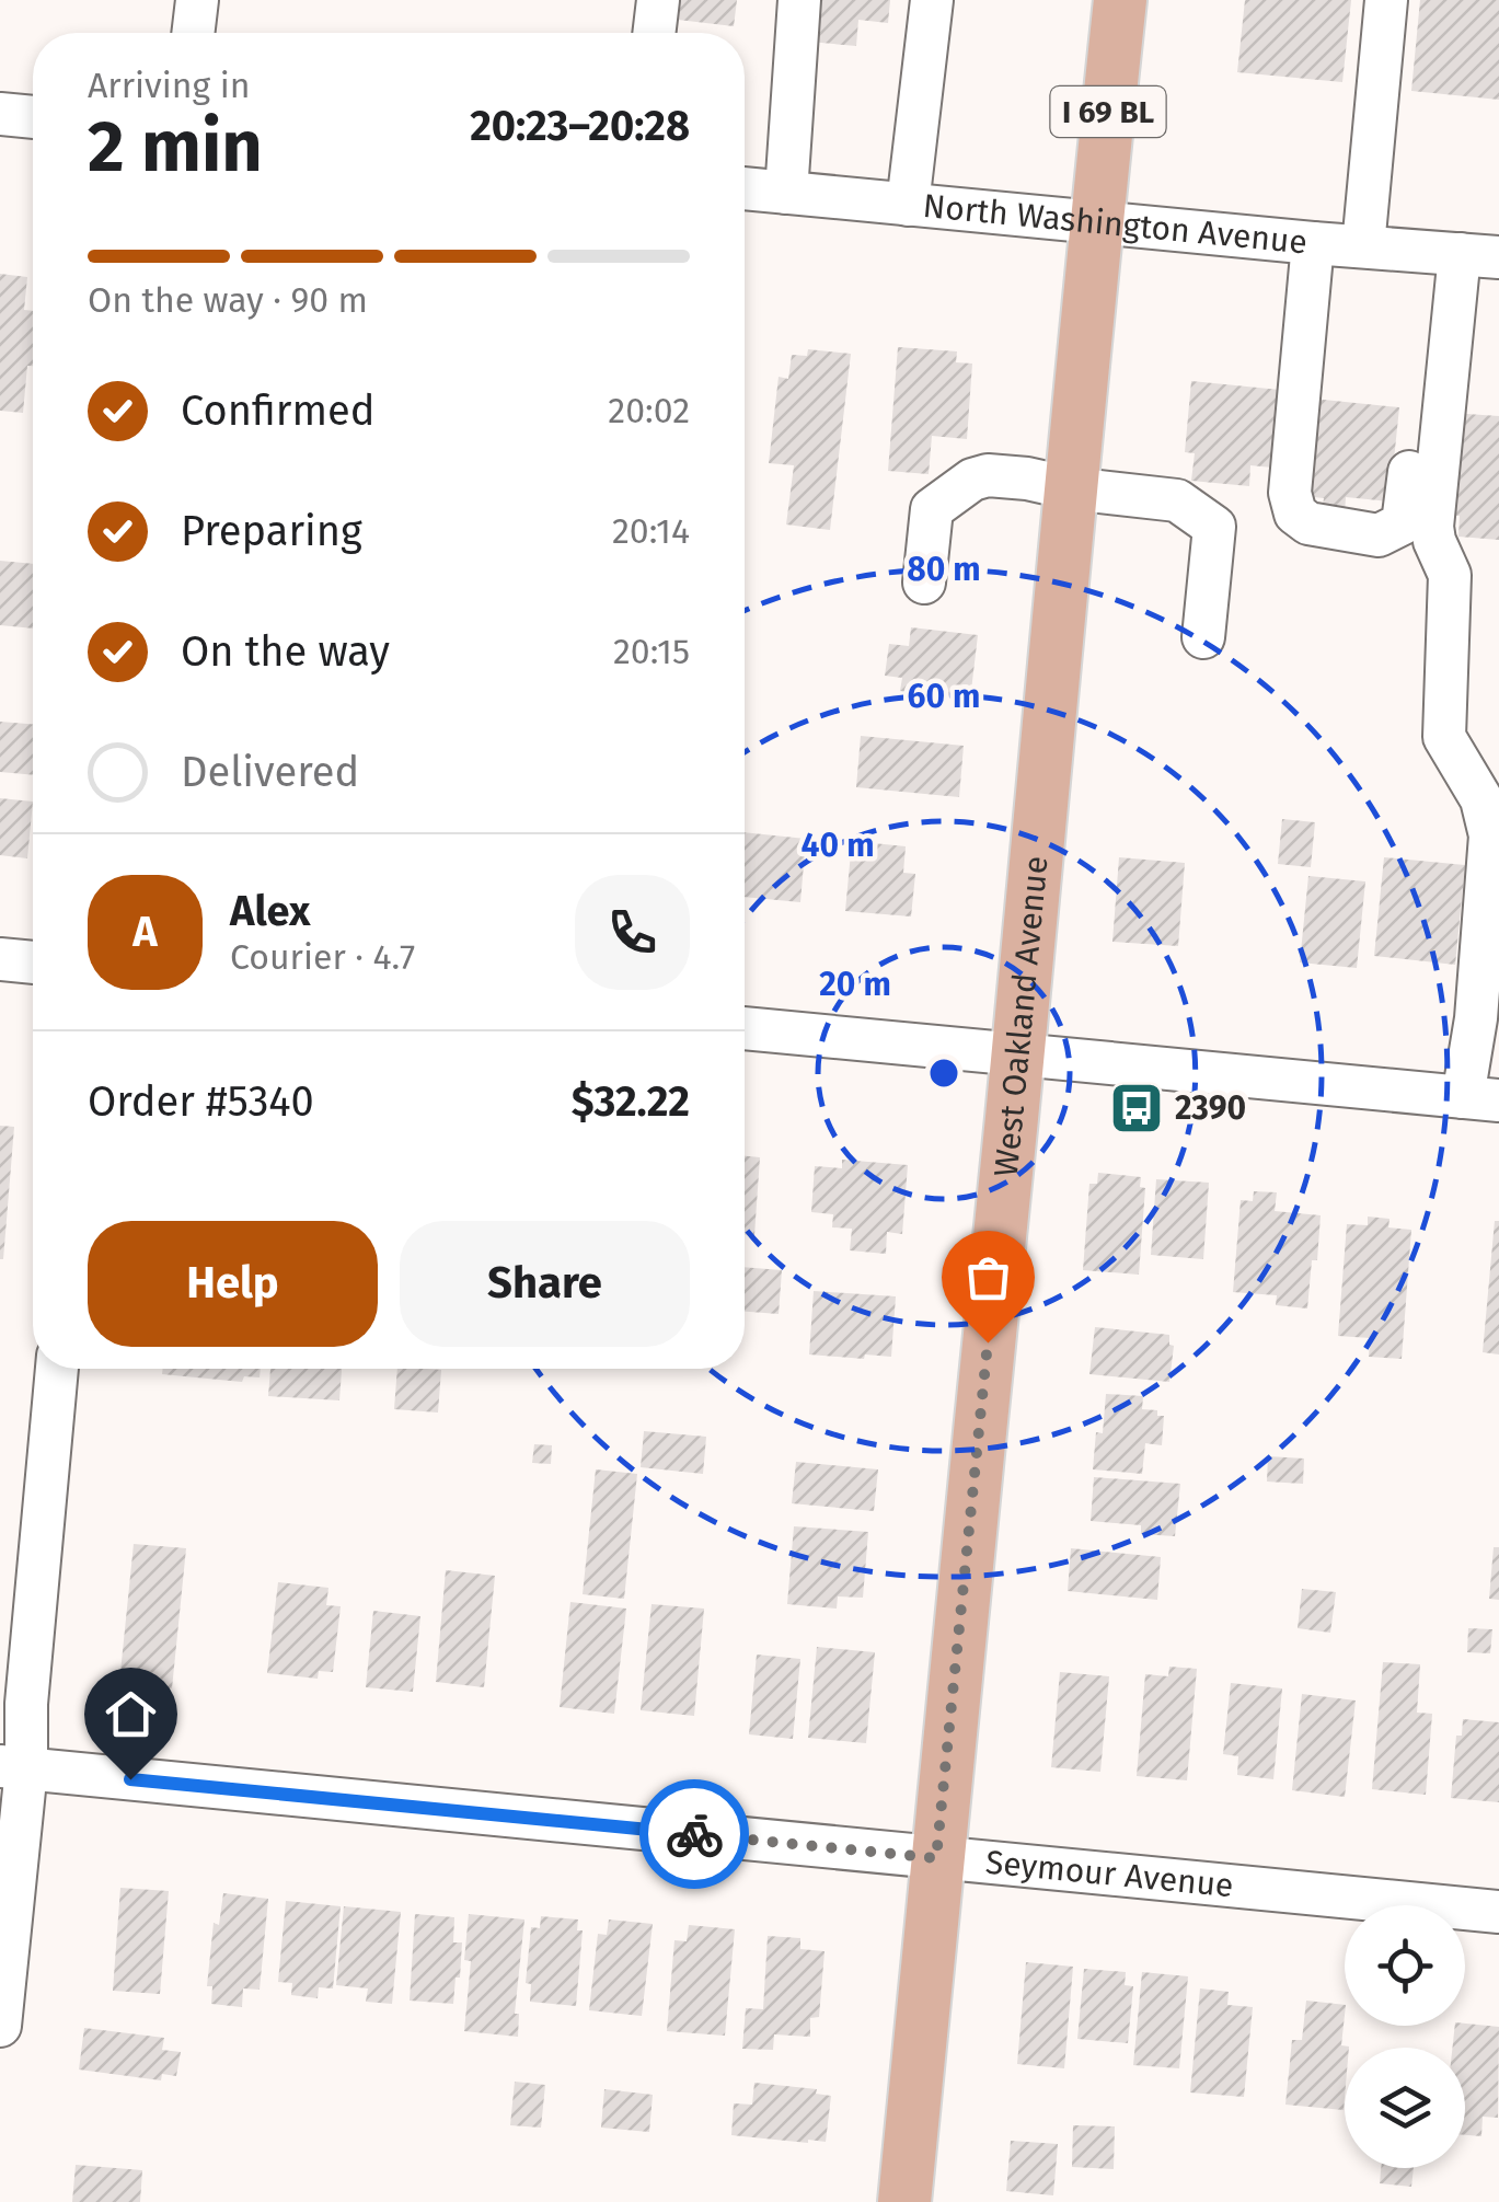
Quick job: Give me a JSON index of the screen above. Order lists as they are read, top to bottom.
{
  "streets": {
    "main road": ["I 69 BL", "West Oakland Avenue"],
    "street": ["North Washington Avenue", "Seymour Avenue"]
  },
  "crossings": [
    ["I 69 BL", "North Washington Avenue"],
    ["I 69 BL", "West Oakland Avenue"],
    ["North Washington Avenue", "West Oakland Avenue"],
    ["West Oakland Avenue", "Seymour Avenue"]
  ],
  "places": {
    "bus stop": ["2390"]
  },
  "page": {
    "heading": ["2 min", "Arriving in", "20:23–20:28"],
    "panel": [
      "Alex",
      "Courier · 4.7",
      "Order #5340",
      "$32.22"
    ],
    "bar": "On the way · 90 m",
    "list": [
      ["Confirmed", "20:02"],
      ["Preparing", "20:14"],
      ["On the way", "20:15"],
      "Delivered"
    ],
    "round": "A",
    "buttons": ["Help", "Share"]
  },
  "rings": [
    "80 m",
    "60 m",
    "40 m",
    "20 m"
  ]
}
